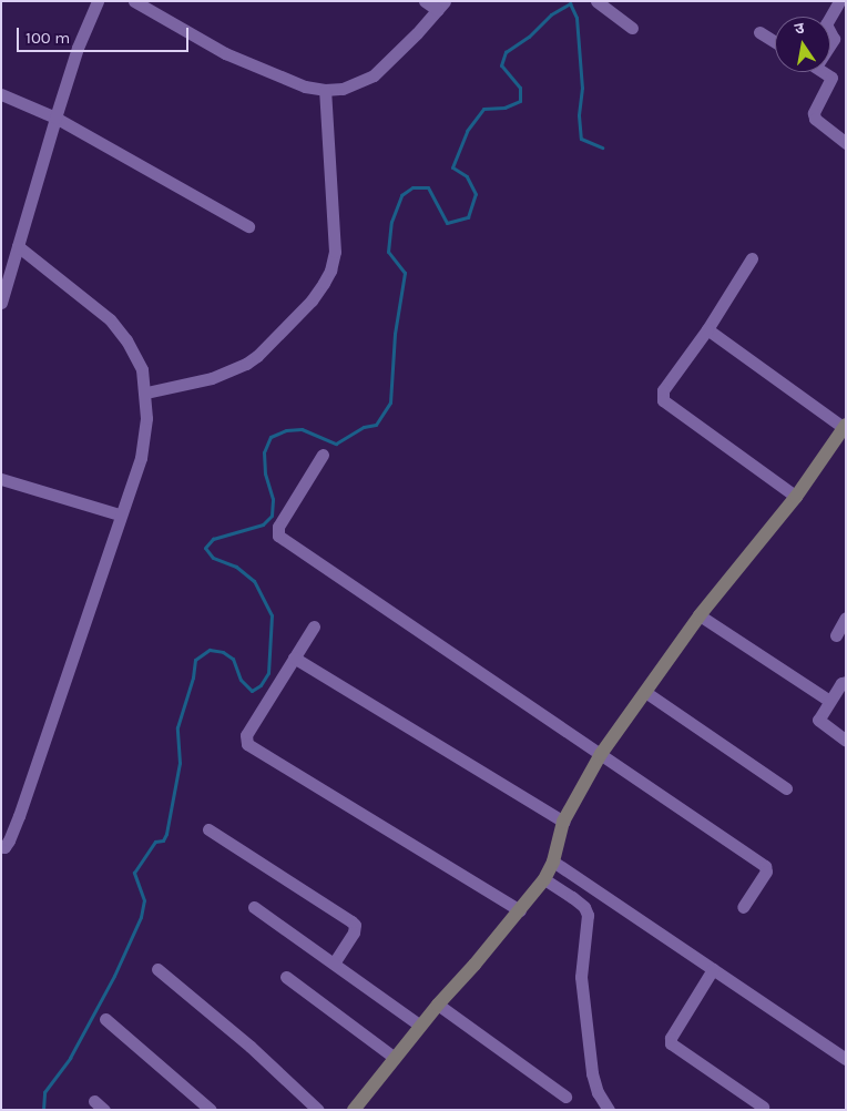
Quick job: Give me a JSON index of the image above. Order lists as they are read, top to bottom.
{
  "scale_bar": "100 m",
  "north": "top"
}
